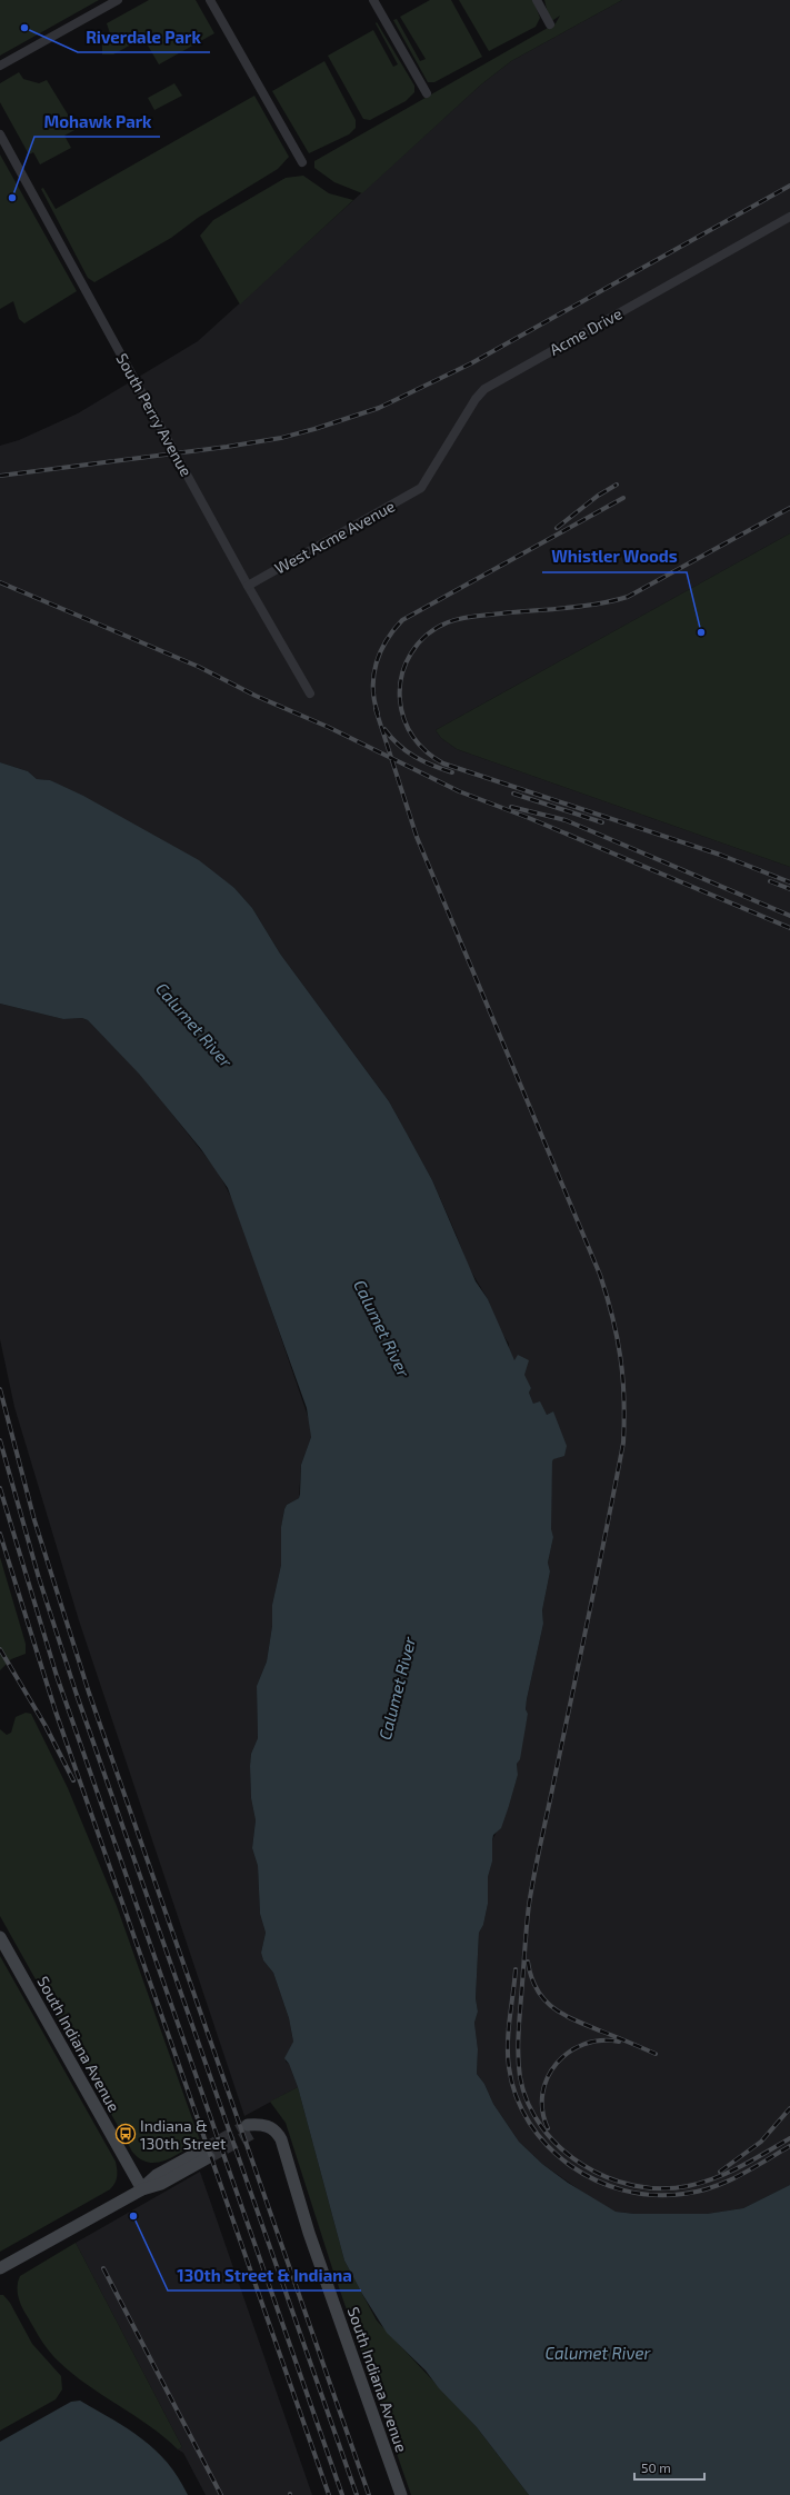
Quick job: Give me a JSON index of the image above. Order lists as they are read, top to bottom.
{
  "streets": {
    "main road": ["South Indiana Avenue"],
    "street": ["Acme Drive", "South Perry Avenue", "West Acme Avenue"]
  },
  "crossings": [
    ["Acme Drive", "West Acme Avenue"],
    ["South Perry Avenue", "West Acme Avenue"]
  ],
  "water": ["Calumet River"],
  "places": {
    "other": [
      "Riverdale Park",
      "Mohawk Park",
      "Whistler Woods",
      "130th Street & Indiana"
    ],
    "bus stop": ["Indiana & 130th Street"]
  },
  "scale_bar": "50 m"
}
